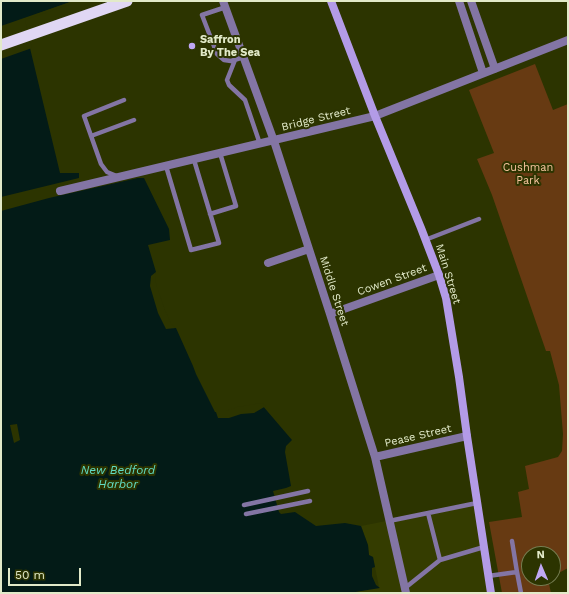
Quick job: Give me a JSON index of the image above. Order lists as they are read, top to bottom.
{
  "streets": {
    "main road": ["Main Street"],
    "street": [
      "Bridge Street",
      "Cowen Street",
      "Middle Street",
      "Pease Street"
    ]
  },
  "crossings": [
    ["Bridge Street", "Main Street"],
    ["Bridge Street", "Middle Street"],
    ["Main Street", "Cowen Street"],
    ["Main Street", "Pease Street"],
    ["Cowen Street", "Middle Street"],
    ["Middle Street", "Pease Street"]
  ],
  "water": ["New Bedford Harbor"],
  "parks": ["Cushman Park"],
  "places": ["Saffron By The Sea"],
  "scale_bar": "50 m",
  "north": "top"
}
